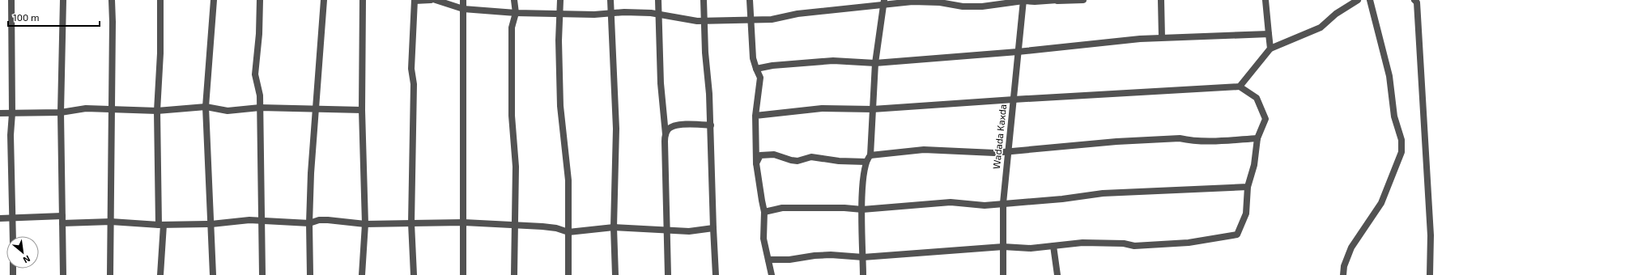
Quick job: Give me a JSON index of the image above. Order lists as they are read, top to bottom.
{
  "streets": {
    "street": ["Wadada Kaxda"]
  },
  "scale_bar": "100 m",
  "north": "bottom right"
}
